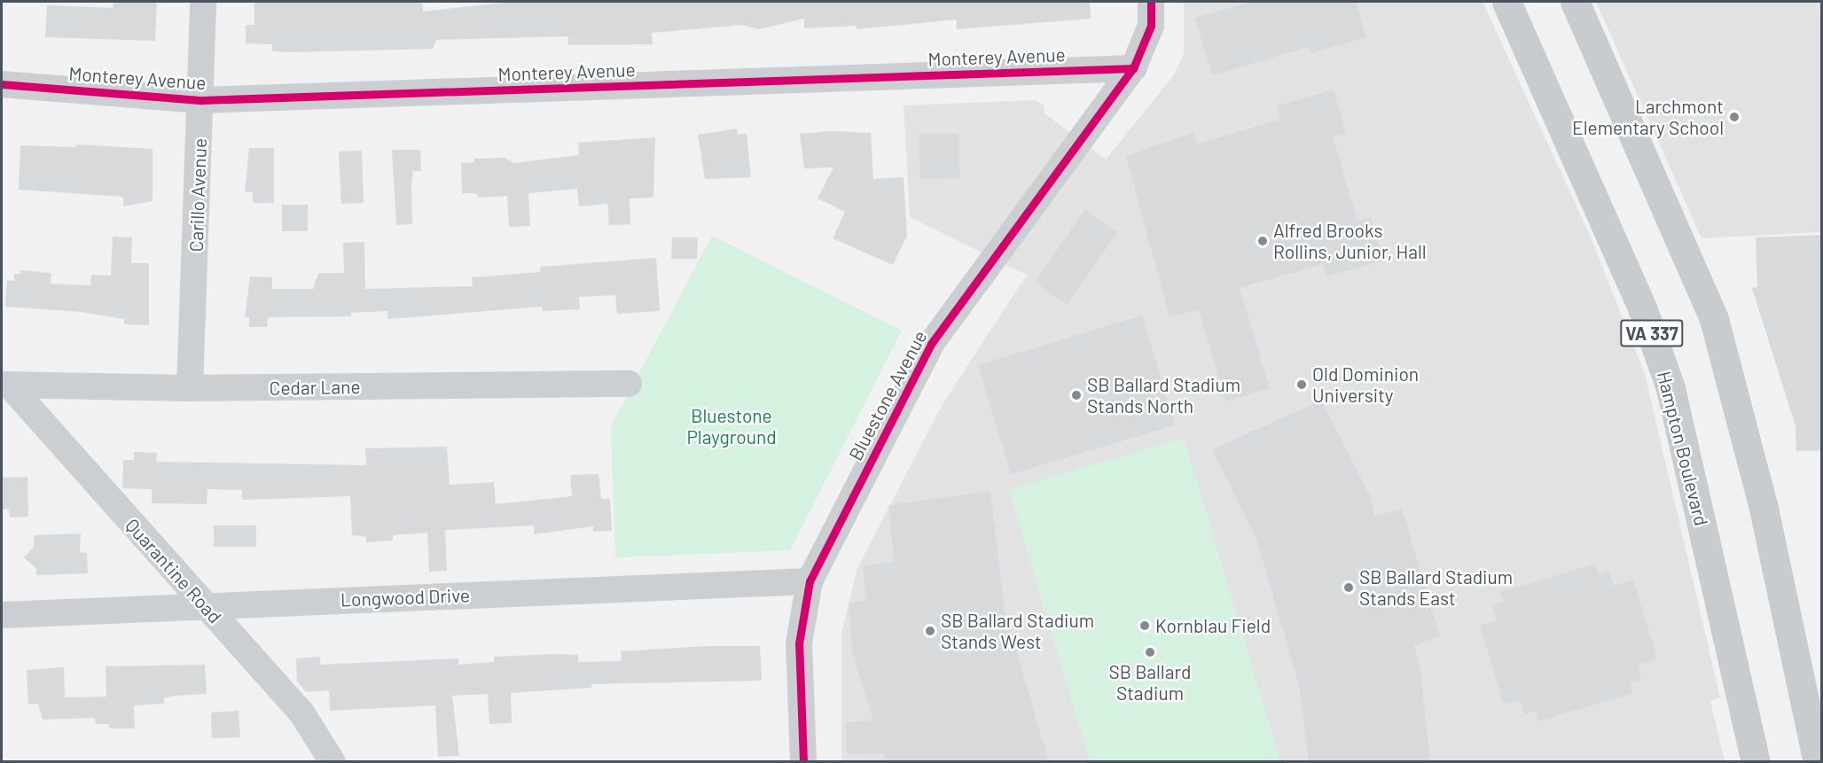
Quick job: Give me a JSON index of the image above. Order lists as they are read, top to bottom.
{
  "streets": {
    "main road": ["VA 337", "Hampton Boulevard"],
    "street": [
      "Monterey Avenue",
      "Carillo Avenue",
      "Cedar Lane",
      "Bluestone Avenue",
      "Quarantine Road",
      "Longwood Drive"
    ]
  },
  "crossings": [
    ["Monterey Avenue", "Carillo Avenue"],
    ["Monterey Avenue", "Bluestone Avenue"],
    ["Carillo Avenue", "Cedar Lane"],
    ["Cedar Lane", "Quarantine Road"],
    ["Bluestone Avenue", "Longwood Drive"],
    ["Quarantine Road", "Longwood Drive"]
  ],
  "parks": ["Bluestone Playground"],
  "places": [
    "Larchmont Elementary School",
    "Alfred Brooks Rollins, Junior, Hall",
    "Old Dominion University",
    "SB Ballard Stadium Stands North",
    "SB Ballard Stadium Stands East",
    "Kornblau Field",
    "SB Ballard Stadium Stands West",
    "SB Ballard Stadium"
  ]
}
